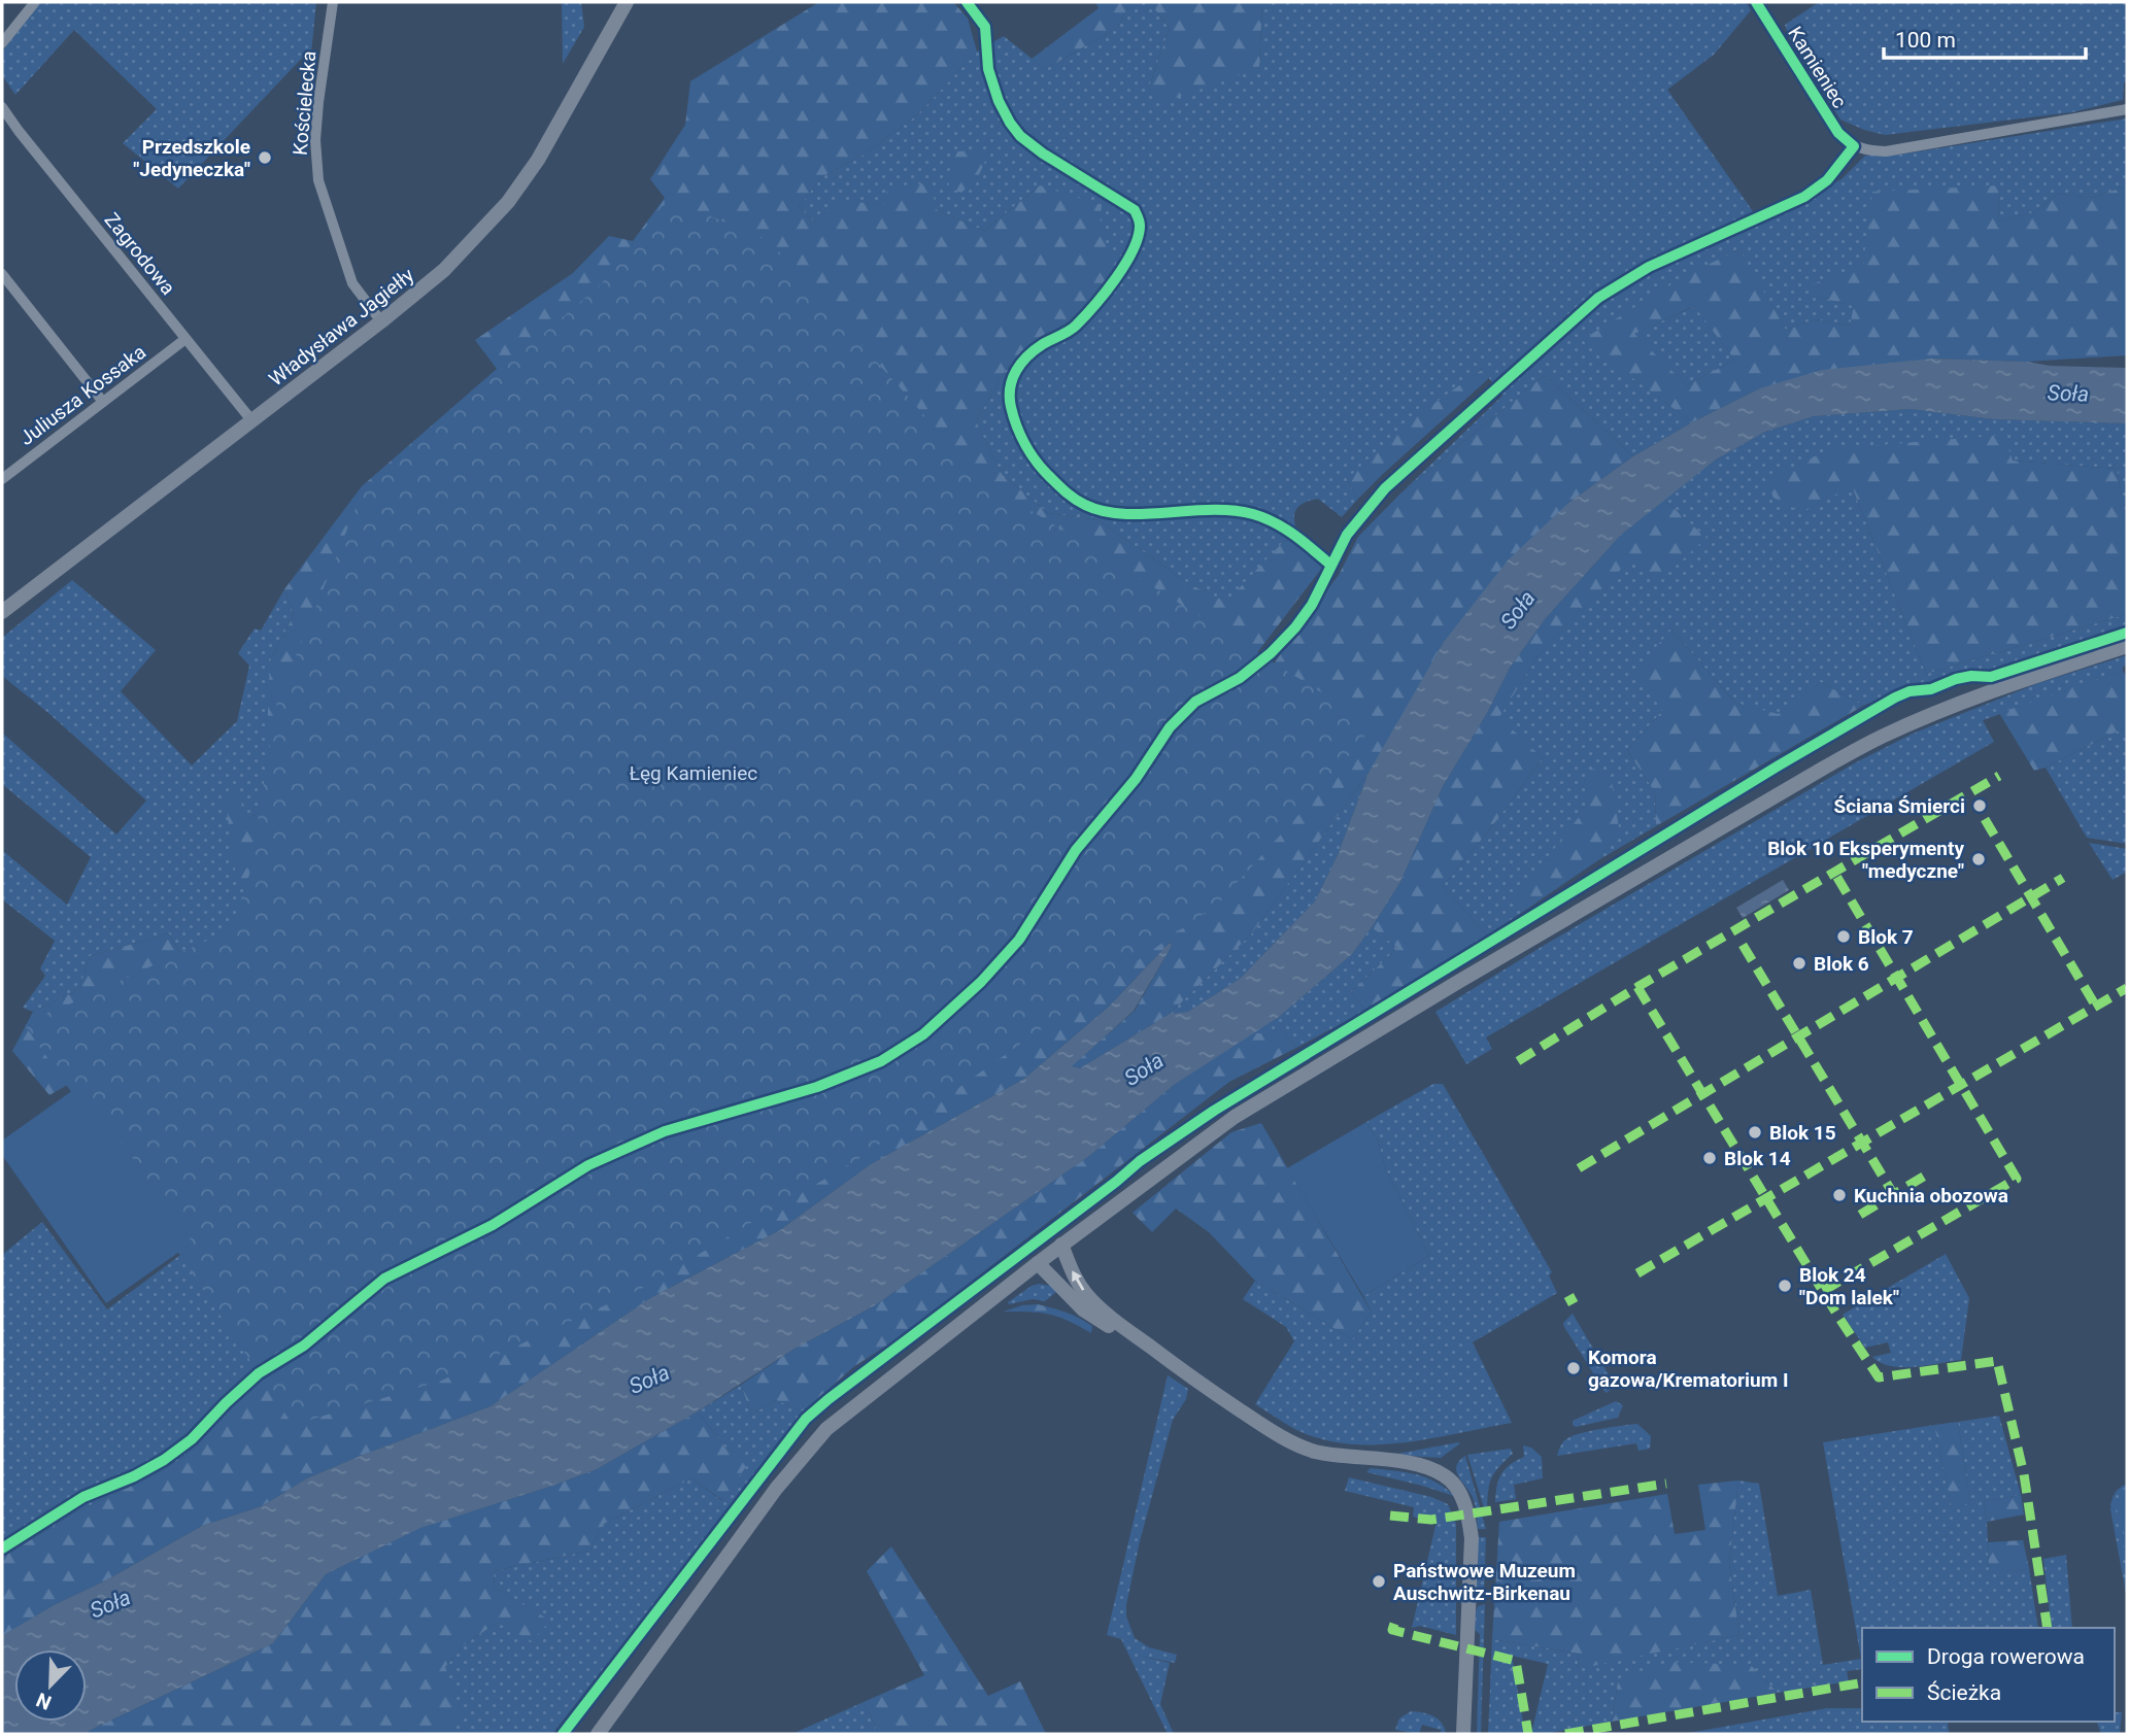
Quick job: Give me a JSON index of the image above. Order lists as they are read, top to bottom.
{
  "streets": {
    "main road": ["Władysława Jagiełły"],
    "street": [
      "Kamieniec",
      "Kościelecka",
      "Zagrodowa",
      "Juliusza Kossaka"
    ]
  },
  "crossings": [
    ["Kościelecka", "Władysława Jagiełły"],
    ["Zagrodowa", "Władysława Jagiełły"],
    ["Zagrodowa", "Juliusza Kossaka"]
  ],
  "water": ["Soła"],
  "parks": ["Łęg Kamieniec"],
  "places": [
    "Przedszkole \"Jedyneczka\"",
    "Ściana Śmierci",
    "Blok 10 Eksperymenty \"medyczne\"",
    "Blok 7",
    "Blok 6",
    "Blok 15",
    "Blok 14",
    "Kuchnia obozowa",
    "Blok 24 \"Dom lalek\"",
    "Komora gazowa/Krematorium I",
    "Państwowe Muzeum Auschwitz-Birkenau"
  ],
  "legend": ["Droga rowerowa", "Ścieżka"],
  "scale_bar": "100 m",
  "north": "bottom left"
}
